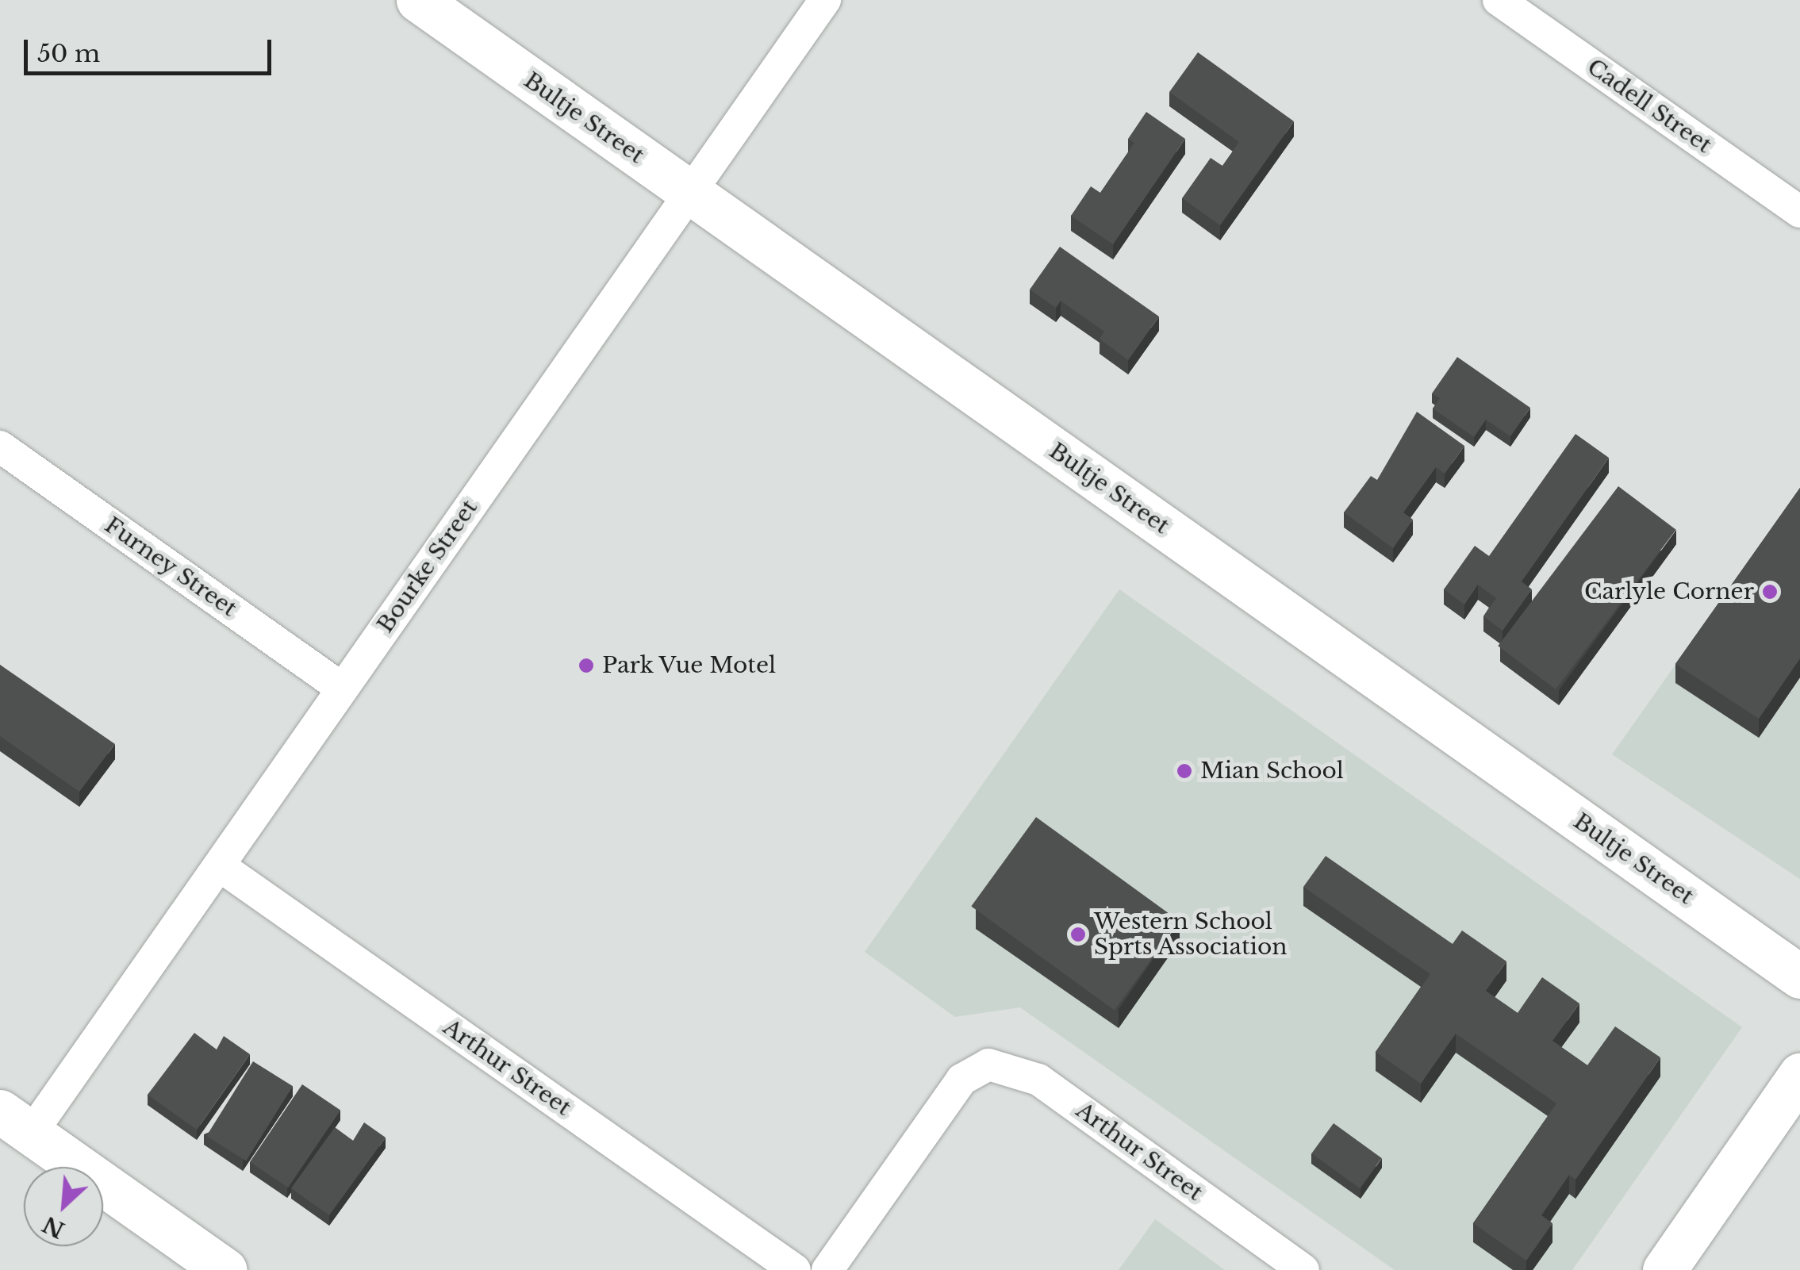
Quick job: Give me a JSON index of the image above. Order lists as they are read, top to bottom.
{
  "streets": {
    "street": [
      "Cadell Street",
      "Bultje Street",
      "Bourke Street",
      "Furney Street",
      "Arthur Street"
    ]
  },
  "crossings": [
    ["Bultje Street", "Bourke Street"],
    ["Bourke Street", "Furney Street"],
    ["Bourke Street", "Arthur Street"]
  ],
  "places": [
    "Carlyle Corner",
    "Park Vue Motel",
    "Mian School",
    "Western School Sprts Association"
  ],
  "scale_bar": "50 m",
  "north": "bottom left"
}
